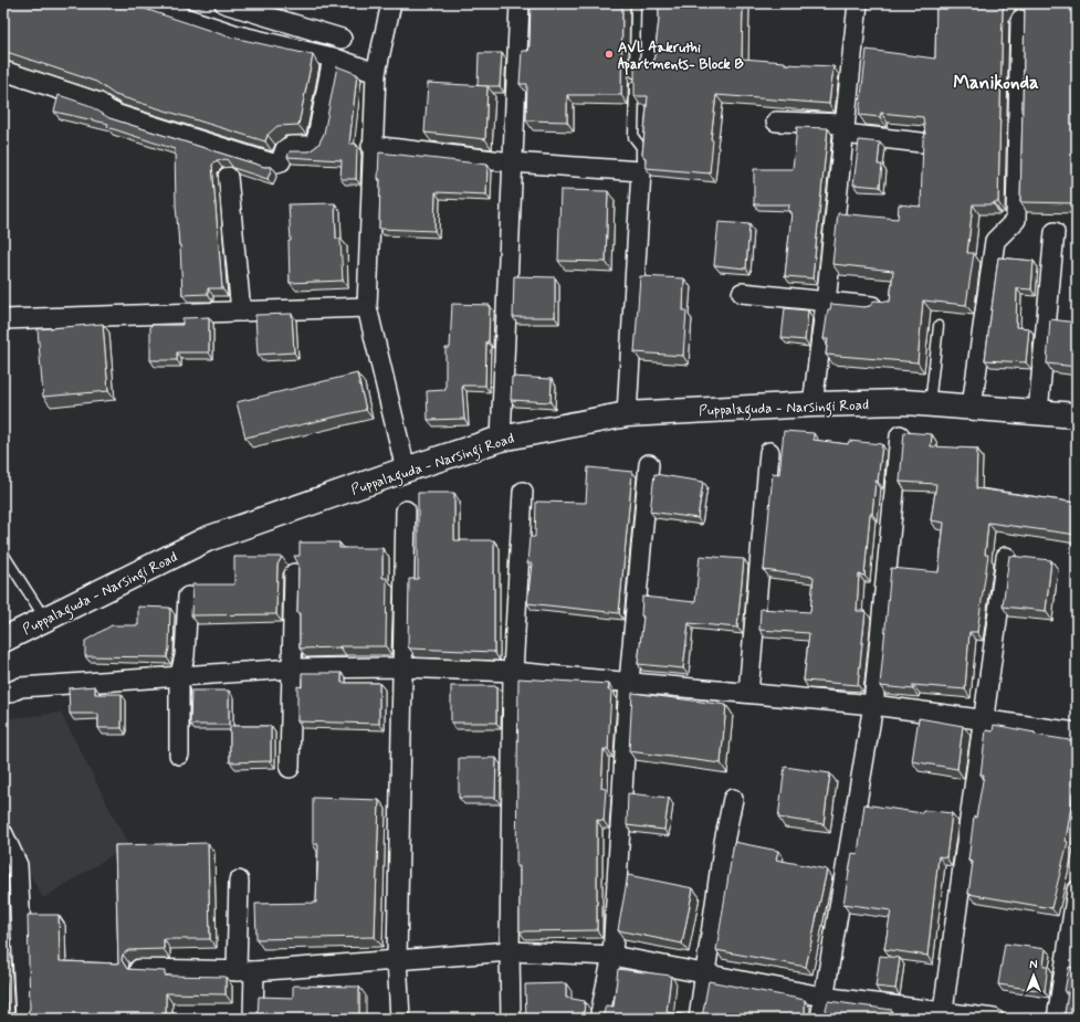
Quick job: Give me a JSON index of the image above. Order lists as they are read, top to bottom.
{
  "streets": {
    "street": ["Puppalaguda - Narsingi Road"]
  },
  "districts": ["Manikonda"],
  "places": ["AVL Aakruthi Apartments- Block B"],
  "north": "top"
}
